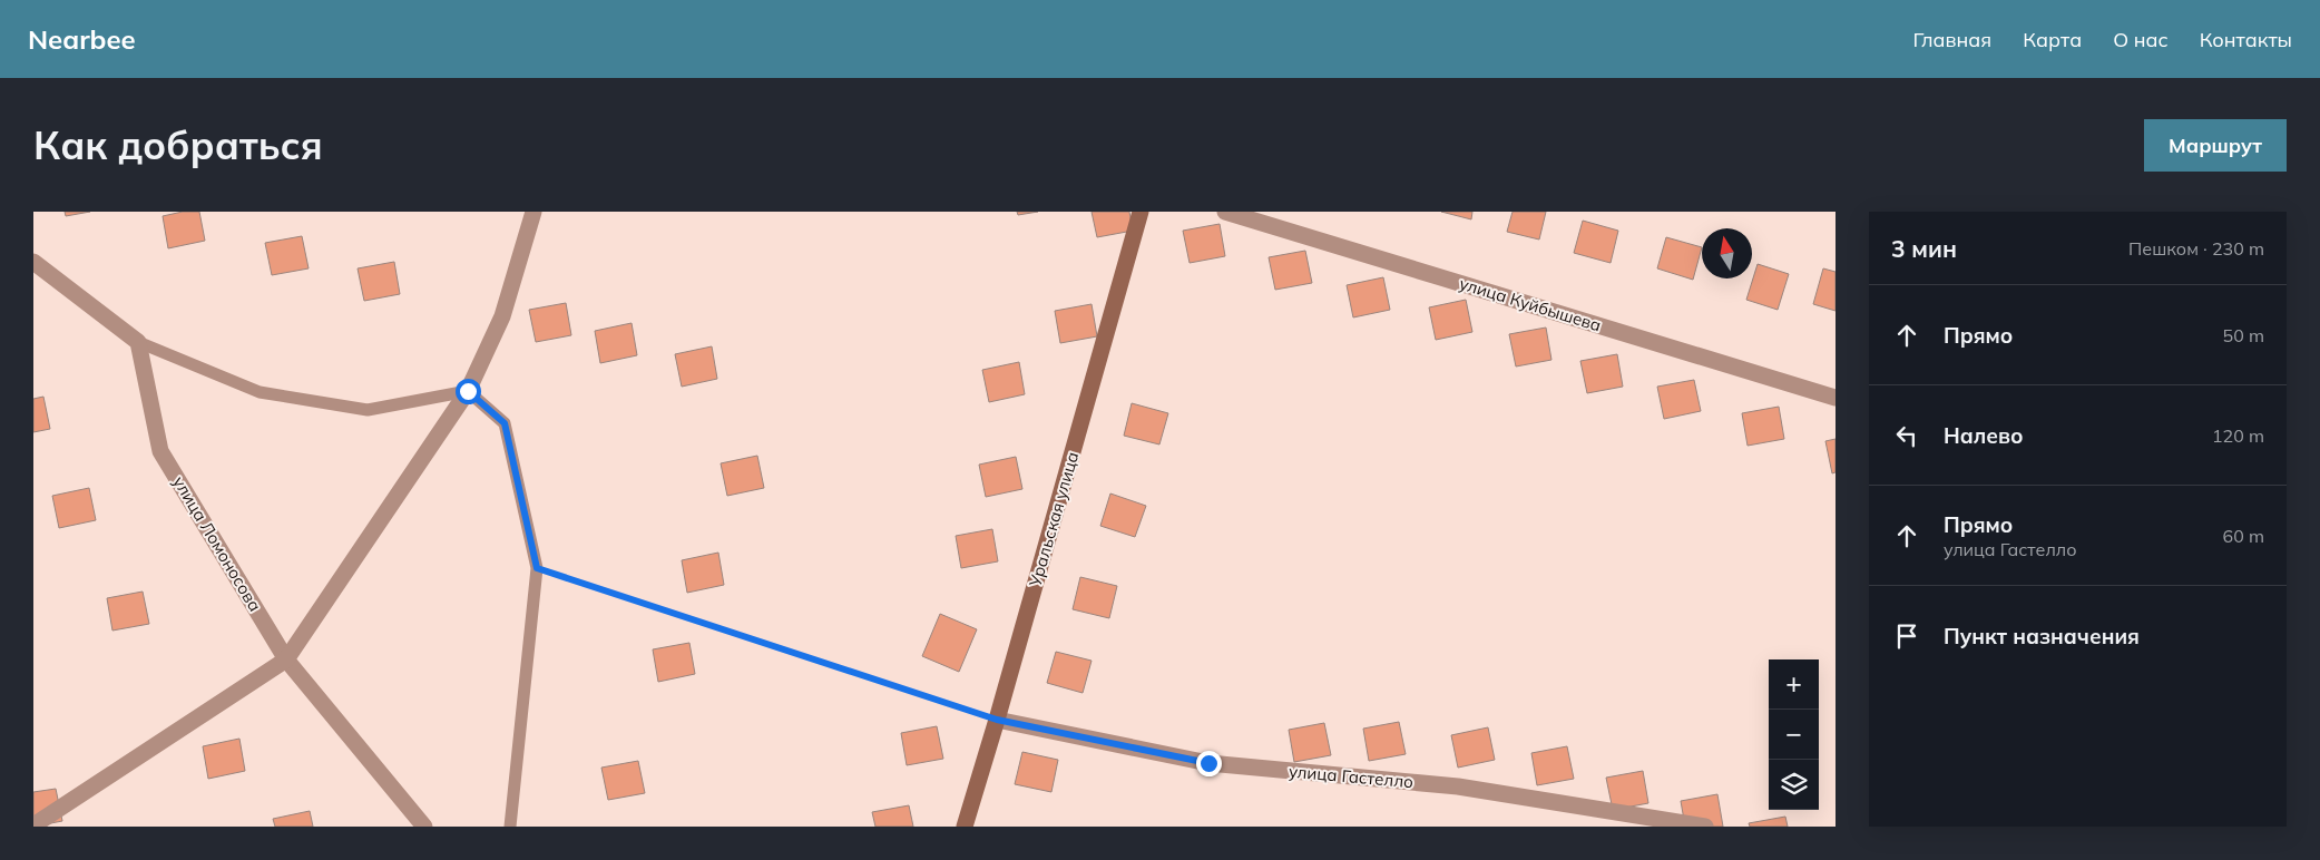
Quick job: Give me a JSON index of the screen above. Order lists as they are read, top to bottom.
{
  "streets": {
    "street": [
      "улица Куйбышева",
      "Уральская улица",
      "улица Ломоносова",
      "улица Гастелло"
    ]
  },
  "crossings": [
    ["Уральская улица", "улица Гастелло"]
  ],
  "north": "top",
  "page": {
    "header": "Nearbee",
    "nav": [
      "Главная",
      "Карта",
      "О нас",
      "Контакты"
    ],
    "buttons": "Маршрут",
    "title": "Как добраться",
    "heading": ["3 мин", "Пешком · 230 m"],
    "list": [
      ["Прямо", "50 m"],
      ["Налево", "120 m"],
      ["Прямо", "улица Гастелло", "60 m"],
      "Пункт назначения"
    ],
    "map_buttons": ["+", "−"]
  }
}
